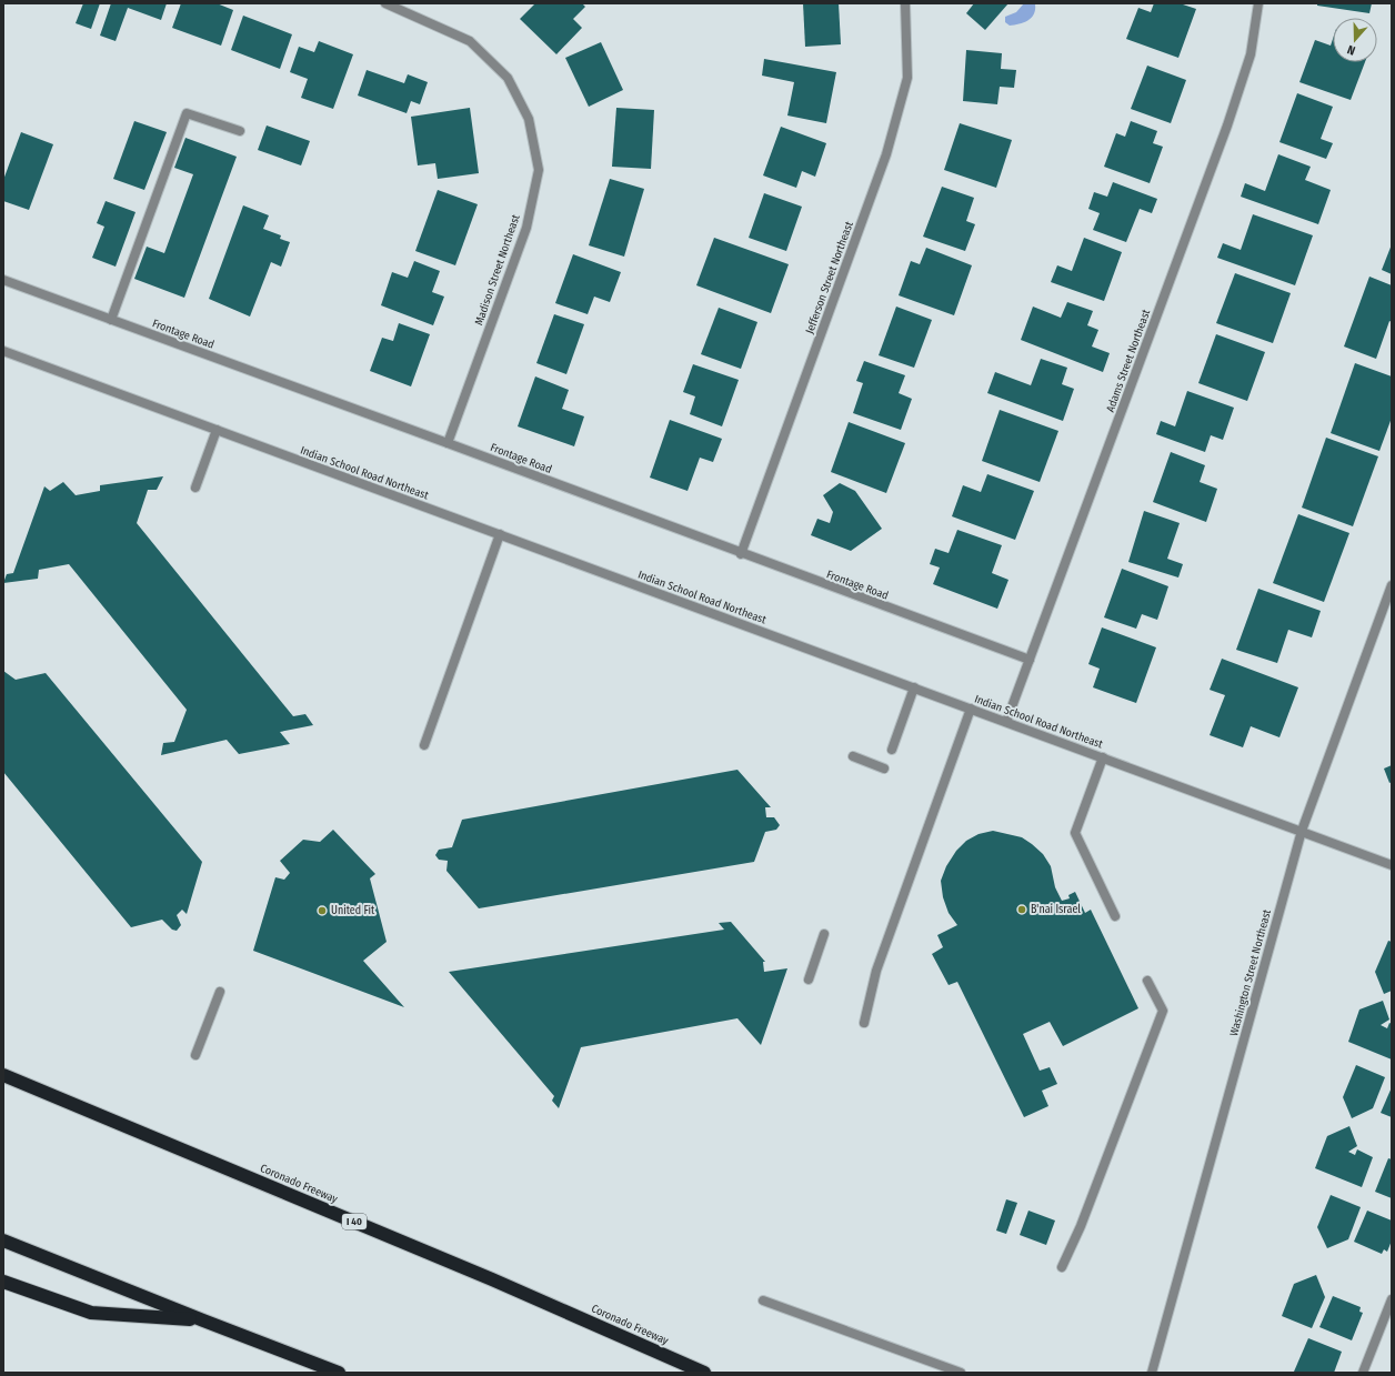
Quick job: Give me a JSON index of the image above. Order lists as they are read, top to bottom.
{
  "streets": {
    "highway": ["Coronado Freeway", "I 40"],
    "street": [
      "Madison Street Northeast",
      "Jefferson Street Northeast",
      "Frontage Road",
      "Adams Street Northeast",
      "Indian School Road Northeast",
      "Washington Street Northeast"
    ]
  },
  "crossings": [
    ["Madison Street Northeast", "Frontage Road"],
    ["Jefferson Street Northeast", "Frontage Road"],
    ["Frontage Road", "Adams Street Northeast"],
    ["Adams Street Northeast", "Indian School Road Northeast"],
    ["Indian School Road Northeast", "Washington Street Northeast"]
  ],
  "places": ["B'nai Israel", "United Fit"],
  "north": "bottom"
}
